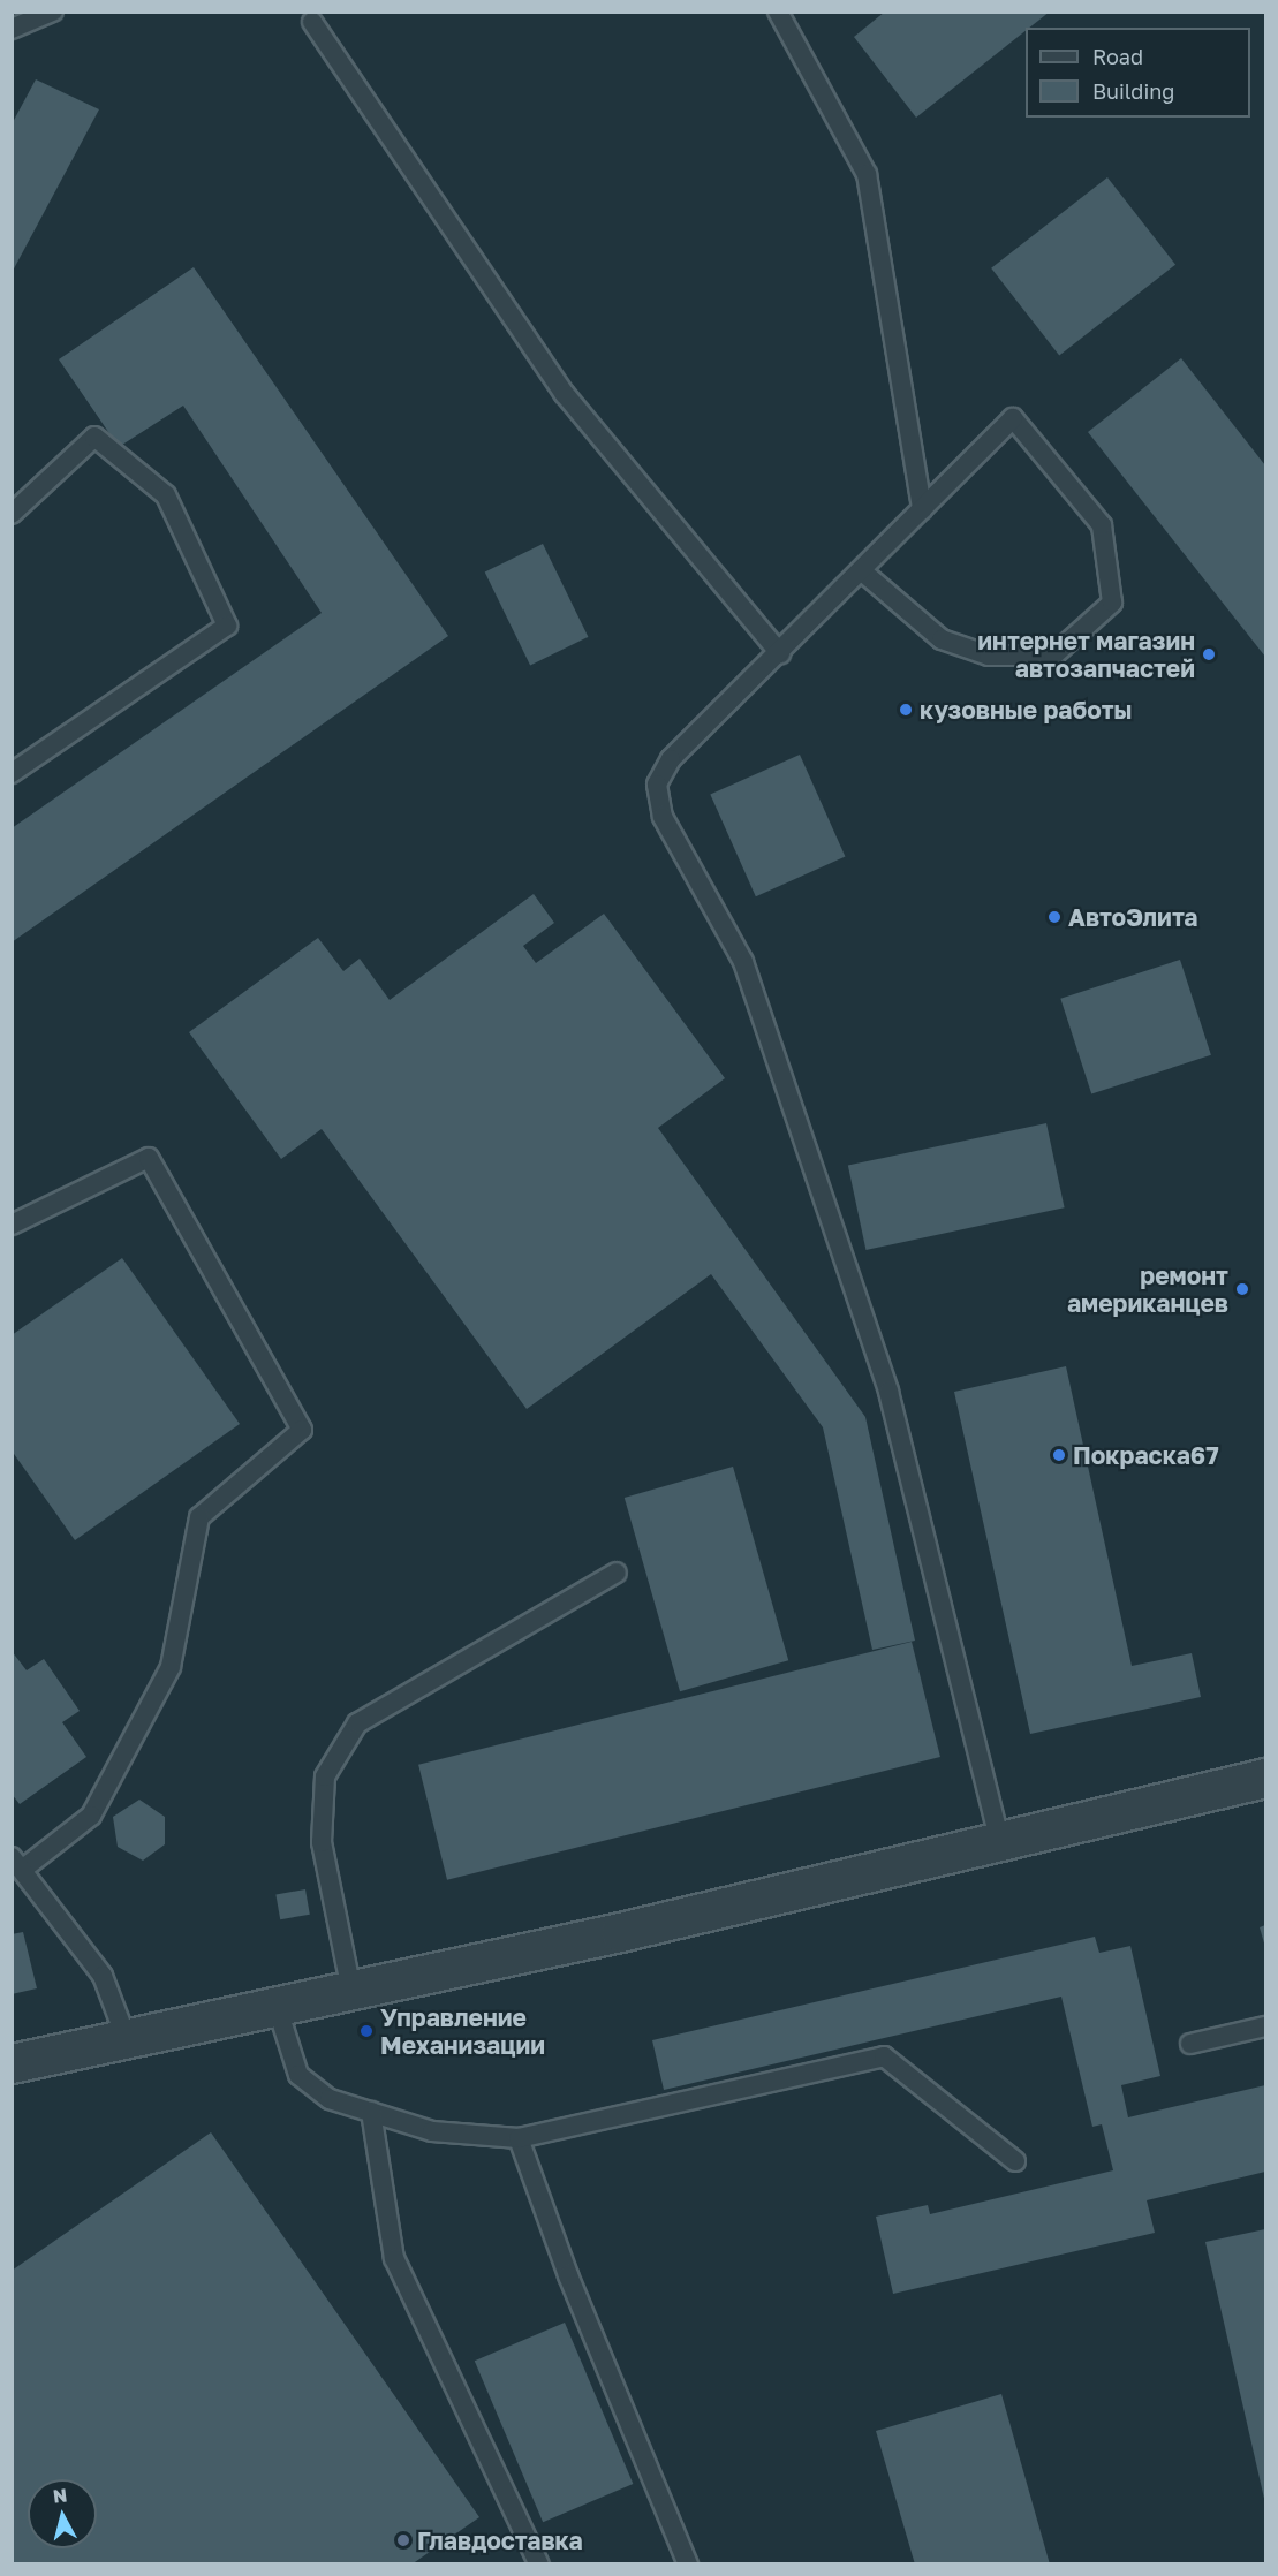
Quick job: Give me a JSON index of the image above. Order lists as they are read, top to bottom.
{
  "places": [
    "интернет магазин автозапчастей",
    "кузовные работы",
    "АвтоЭлита",
    "ремонт американцев",
    "Покраска67",
    "Управление Механизации",
    "Главдоставка"
  ],
  "legend": ["Road", "Building"],
  "north": "top"
}
